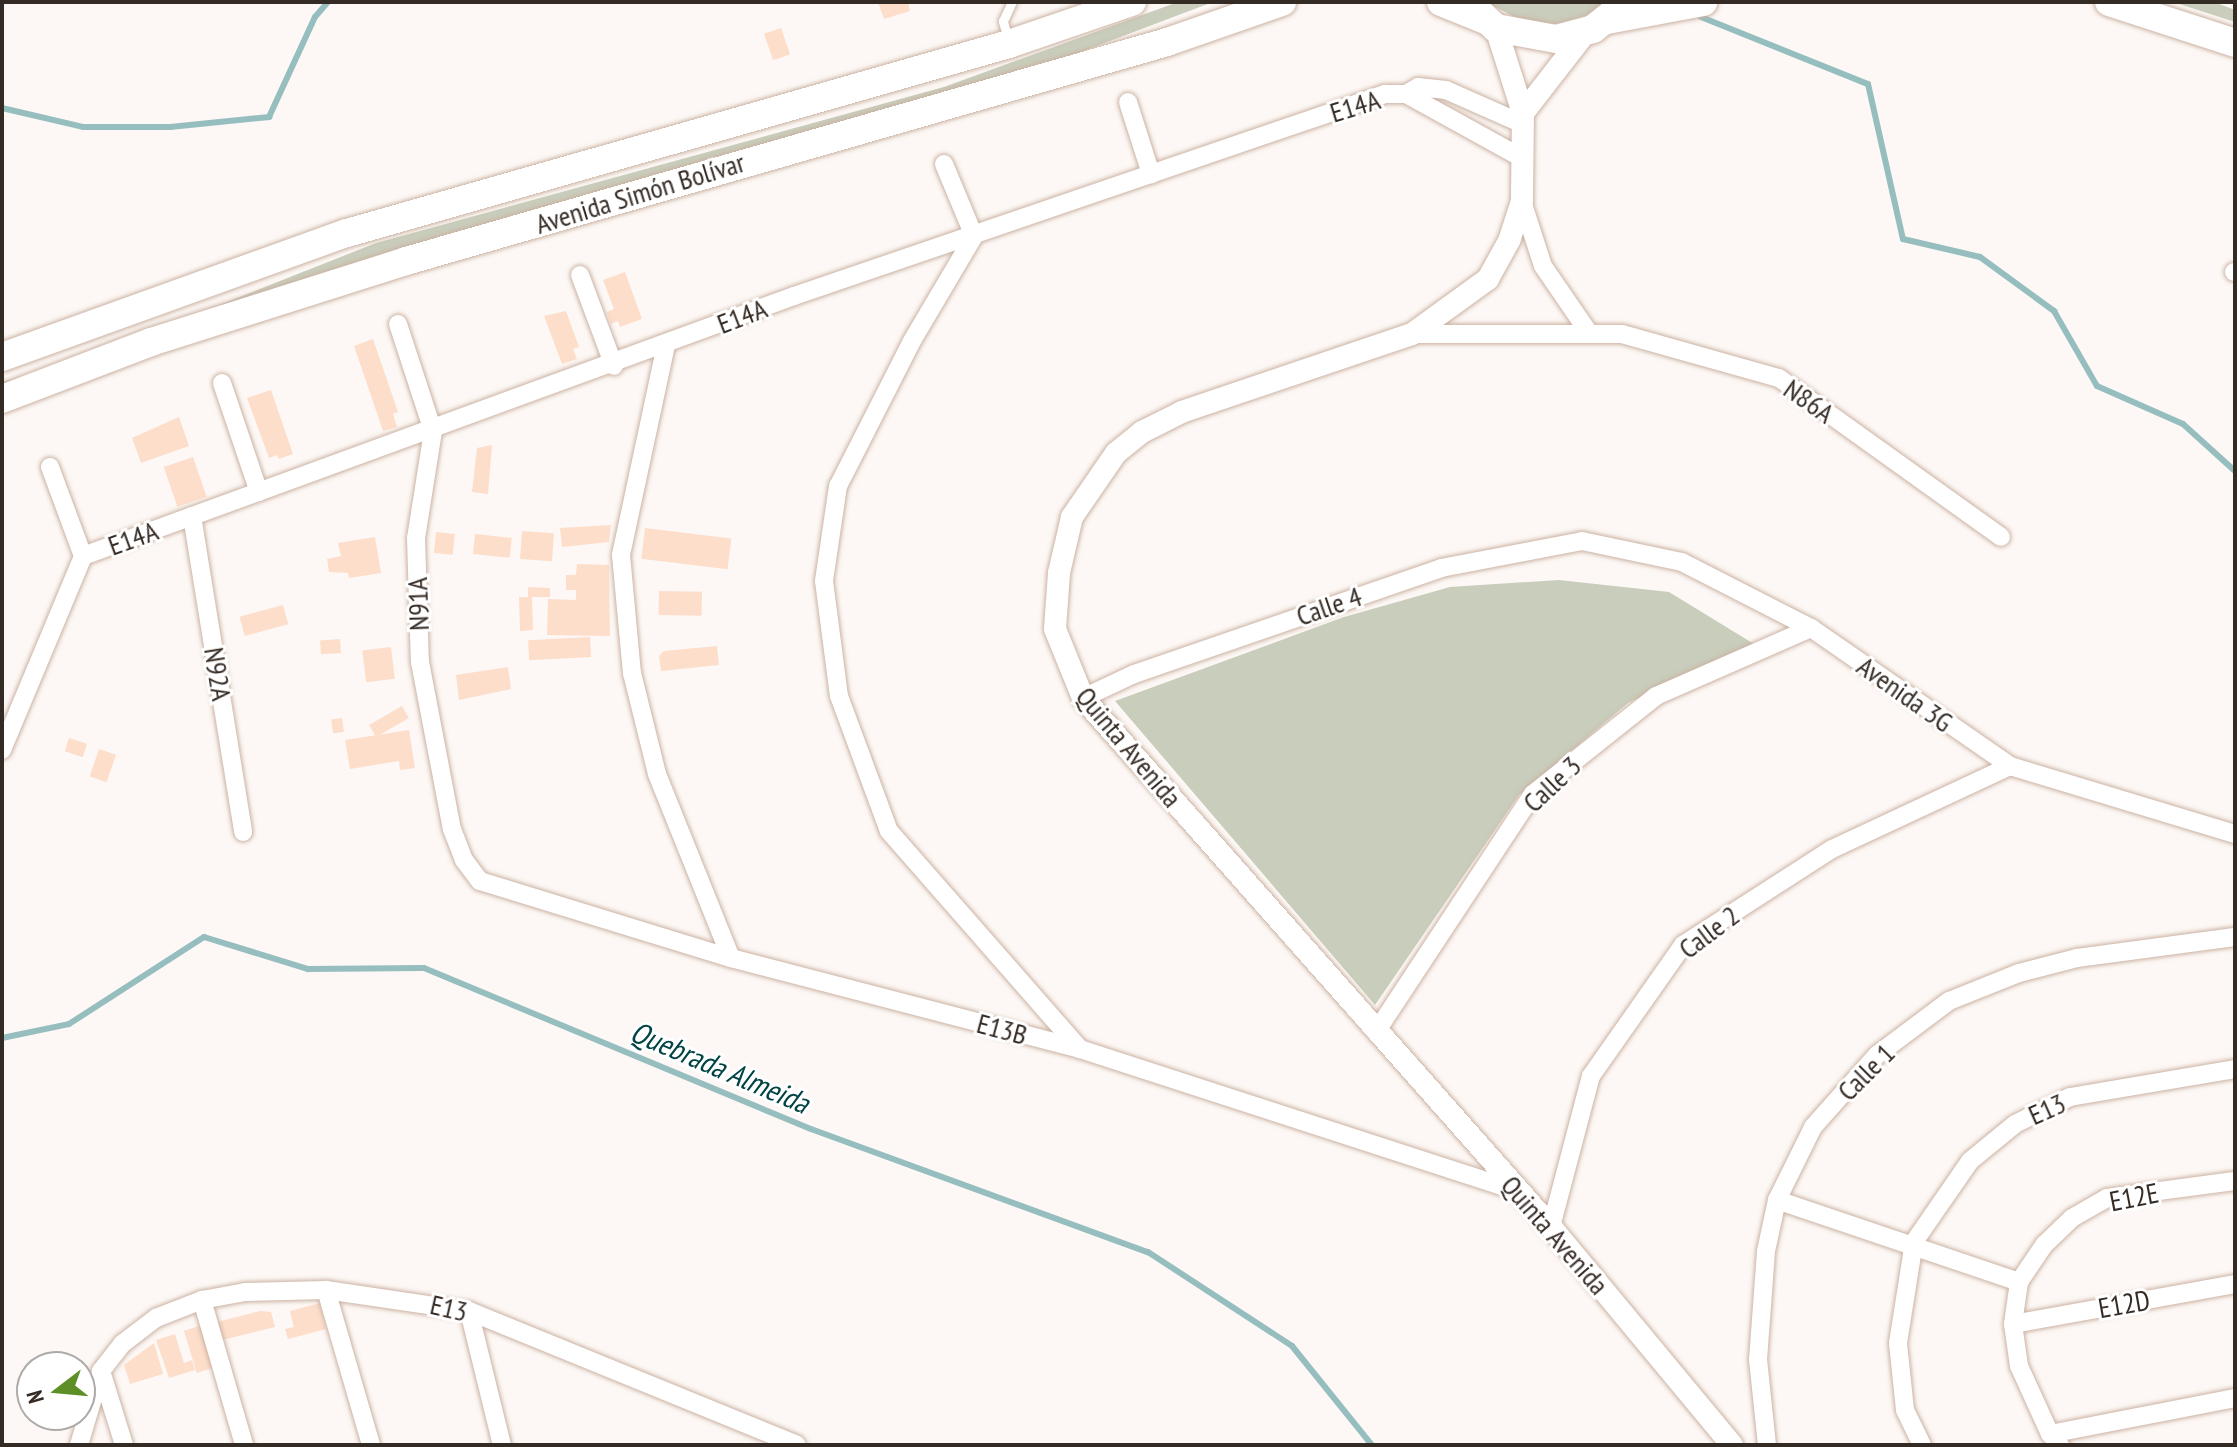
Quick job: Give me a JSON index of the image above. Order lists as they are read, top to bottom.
{
  "streets": {
    "highway": ["Avenida Simón Bolívar"],
    "street": [
      "E14A",
      "N86A",
      "N91A",
      "Calle 4",
      "N92A",
      "Avenida 3G",
      "Quinta Avenida",
      "Calle 3",
      "Calle 2",
      "E13B",
      "Calle 1",
      "E13",
      "E12E",
      "E12D"
    ]
  },
  "crossings": [
    ["E14A", "N91A"],
    ["E14A", "N92A"],
    ["E14A", "Quinta Avenida"],
    ["N86A", "Quinta Avenida"],
    ["N91A", "E13B"],
    ["Calle 4", "Avenida 3G"],
    ["Calle 4", "Quinta Avenida"],
    ["Avenida 3G", "Calle 3"],
    ["Avenida 3G", "Calle 2"],
    ["Quinta Avenida", "Calle 3"],
    ["Quinta Avenida", "Calle 2"],
    ["Quinta Avenida", "E13B"]
  ],
  "water": ["Quebrada Almeida"],
  "north": "left"
}
